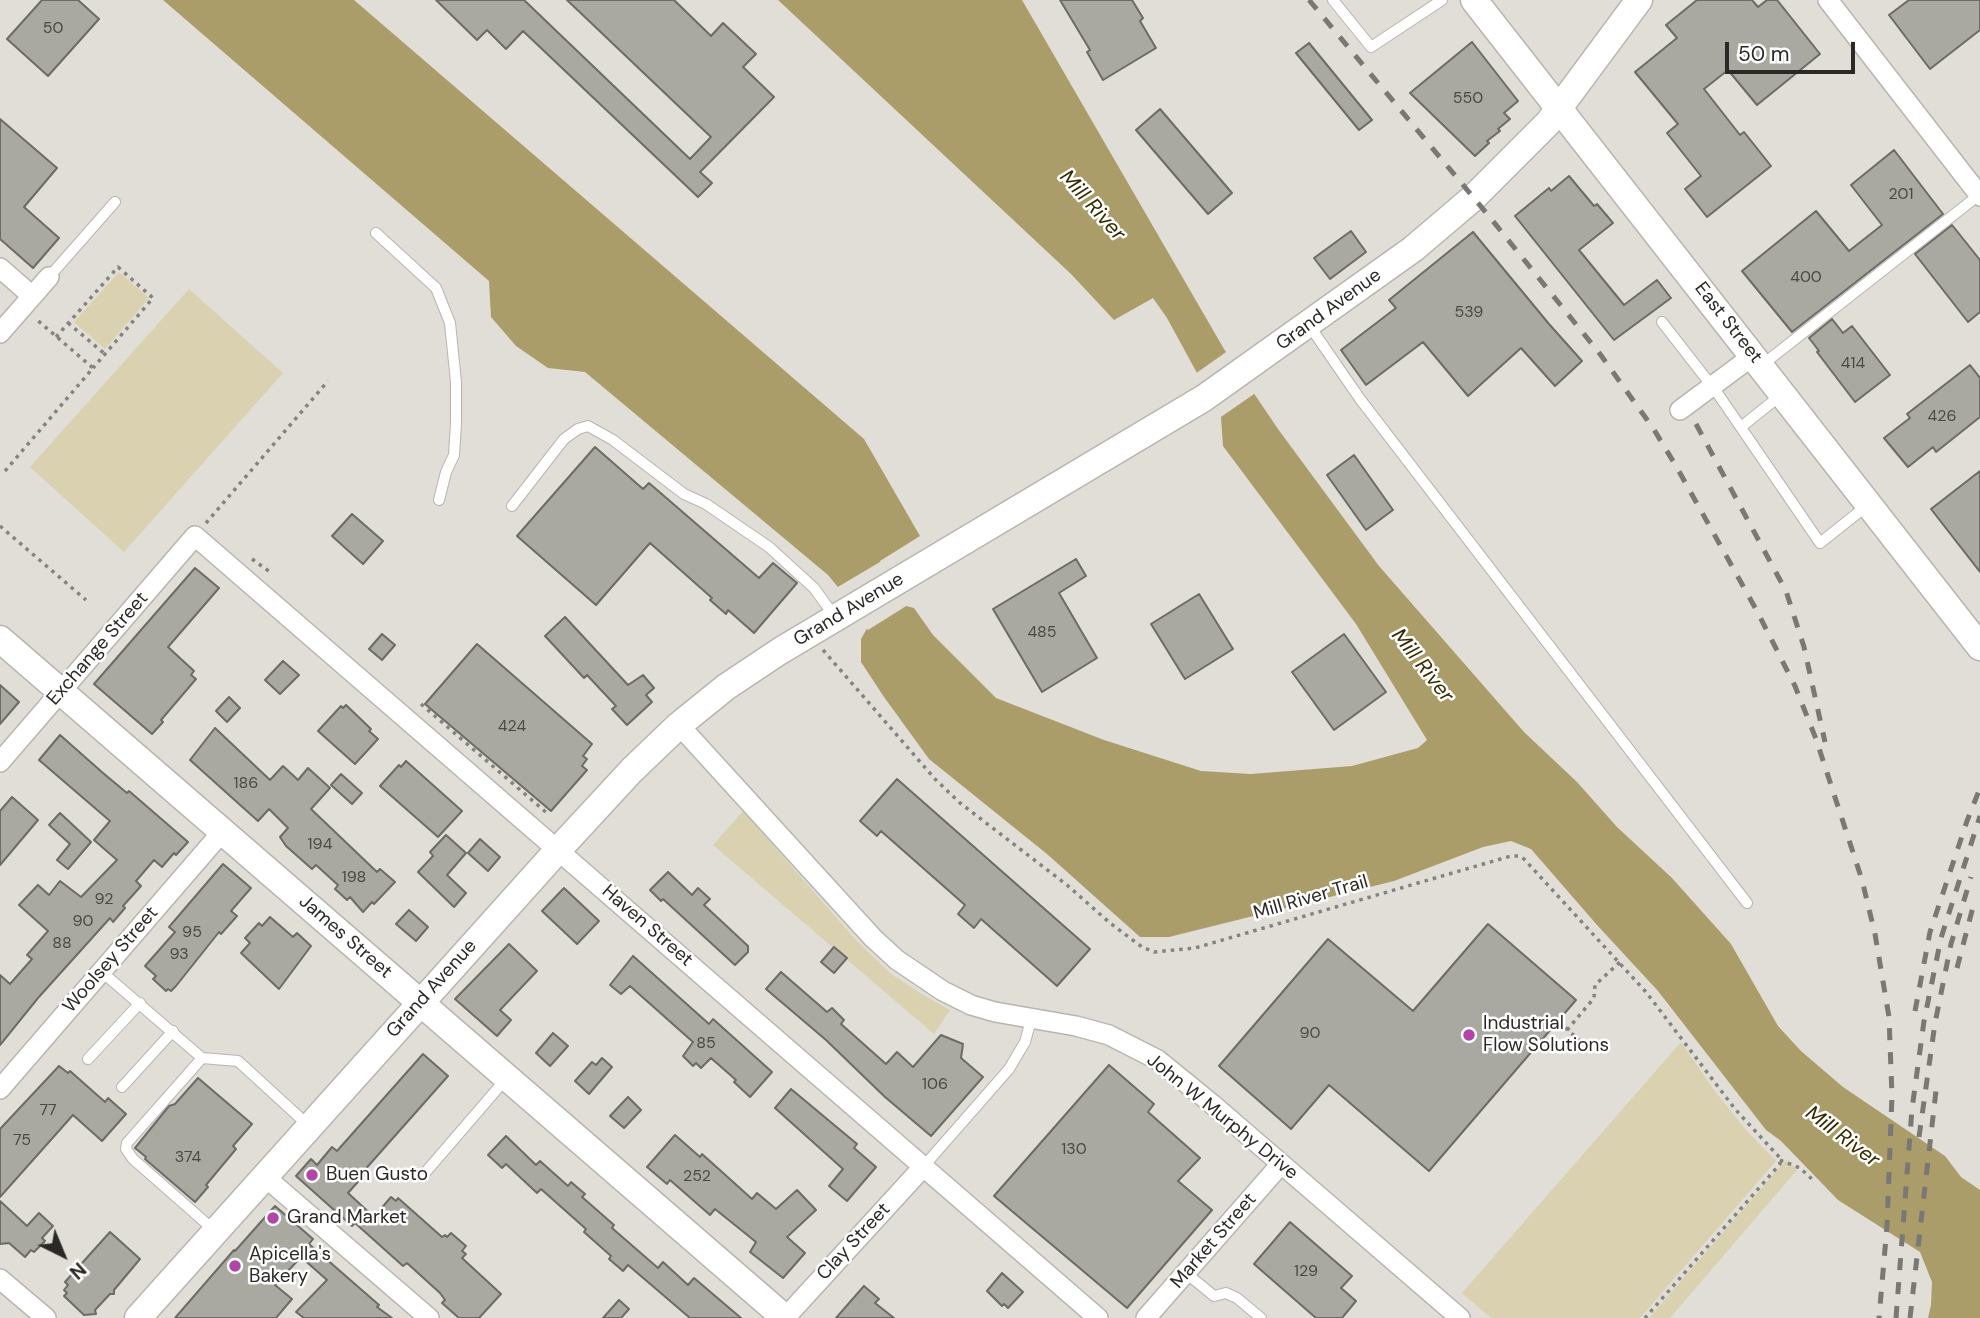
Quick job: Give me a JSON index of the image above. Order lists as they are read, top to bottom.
{
  "streets": {
    "main road": ["Grand Avenue", "East Street", "James Street"],
    "street": [
      "Exchange Street",
      "Haven Street",
      "Woolsey Street",
      "John W Murphy Drive",
      "Market Street",
      "Clay Street"
    ],
    "path": ["Mill River Trail"]
  },
  "crossings": [
    ["Grand Avenue", "East Street"],
    ["Grand Avenue", "Haven Street"],
    ["Grand Avenue", "James Street"],
    ["Grand Avenue", "John W Murphy Drive"],
    ["Exchange Street", "Haven Street"],
    ["Exchange Street", "James Street"],
    ["Haven Street", "Clay Street"],
    ["James Street", "Woolsey Street"],
    ["James Street", "Clay Street"],
    ["John W Murphy Drive", "Market Street"]
  ],
  "water": ["Mill River"],
  "places": [
    "Industrial Flow Solutions",
    "Buen Gusto",
    "Grand Market",
    "Apicella's Bakery"
  ],
  "house_numbers": [
    "50",
    "550",
    "201",
    "400",
    "539",
    "414",
    "426",
    "485",
    "424",
    "186",
    "194",
    "198",
    "92",
    "90",
    "95",
    "88",
    "93",
    "90",
    "85",
    "106",
    "77",
    "75",
    "130",
    "374",
    "252",
    "129"
  ],
  "scale_bar": "50 m",
  "north": "bottom right"
}
